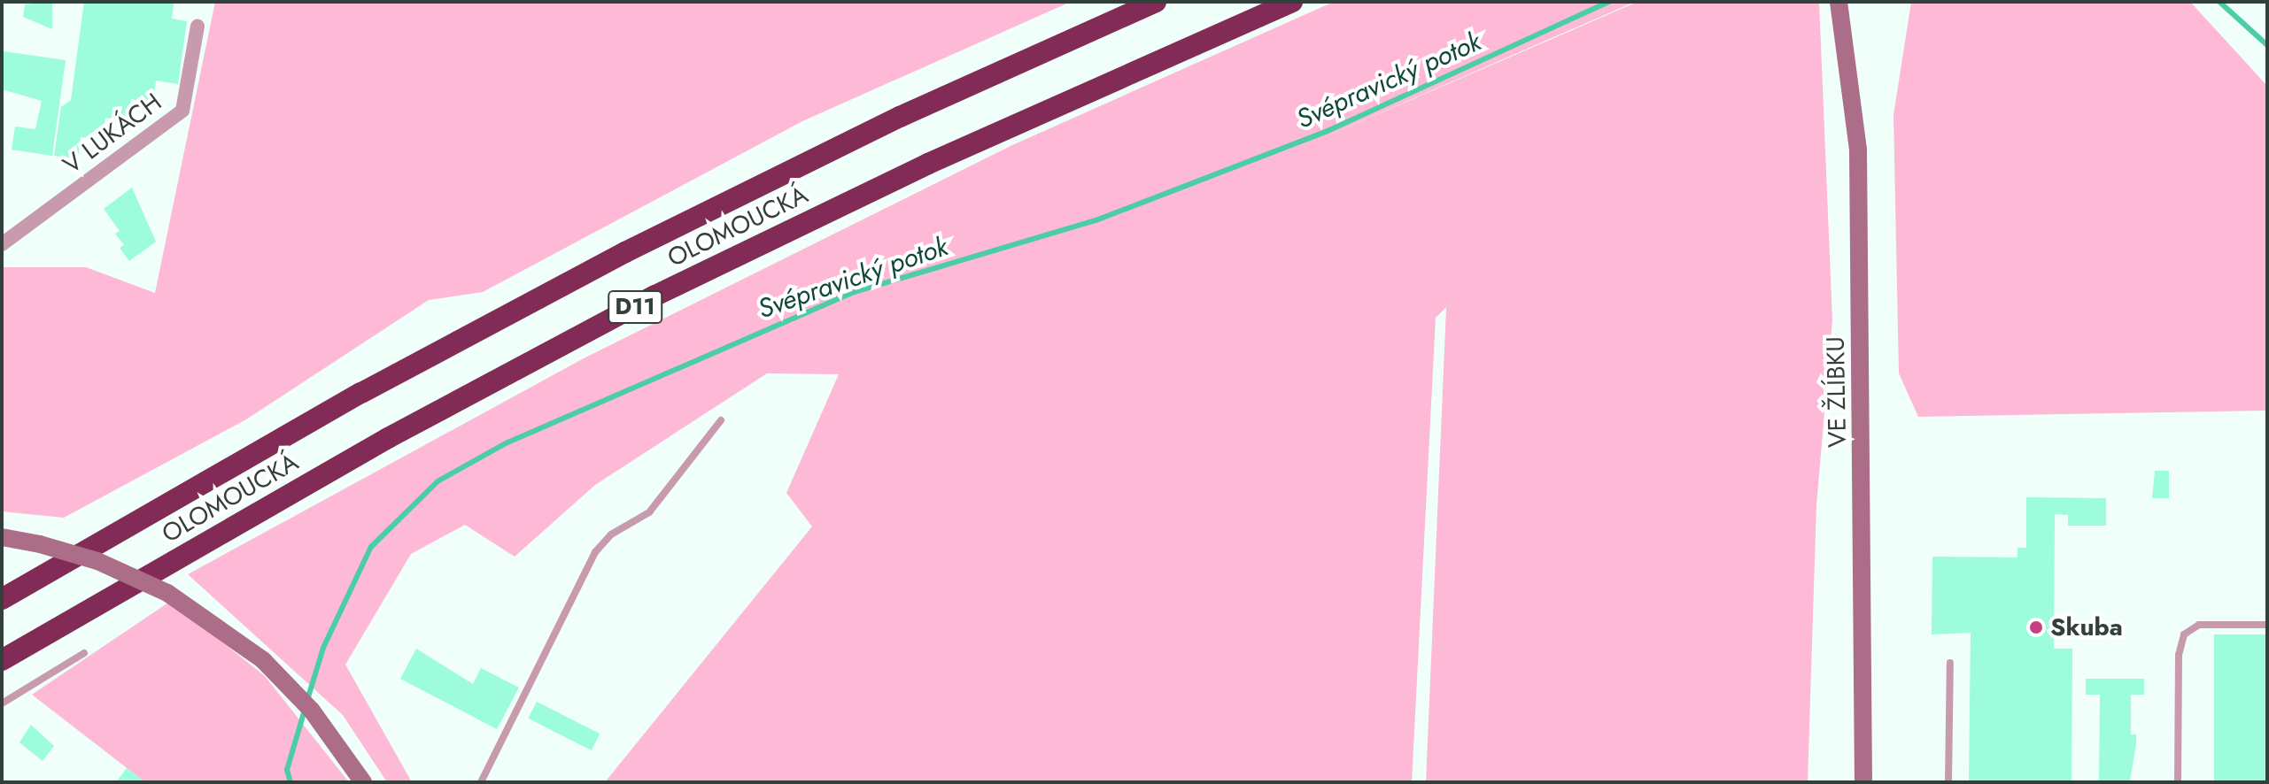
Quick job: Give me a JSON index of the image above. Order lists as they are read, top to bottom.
{
  "streets": {
    "highway": ["OLOMOUCKÁ", "D11"],
    "street": ["V LUKÁCH", "VE ŽLÍBKU"]
  },
  "water": ["Svépravický potok"],
  "places": ["Skuba"]
}
